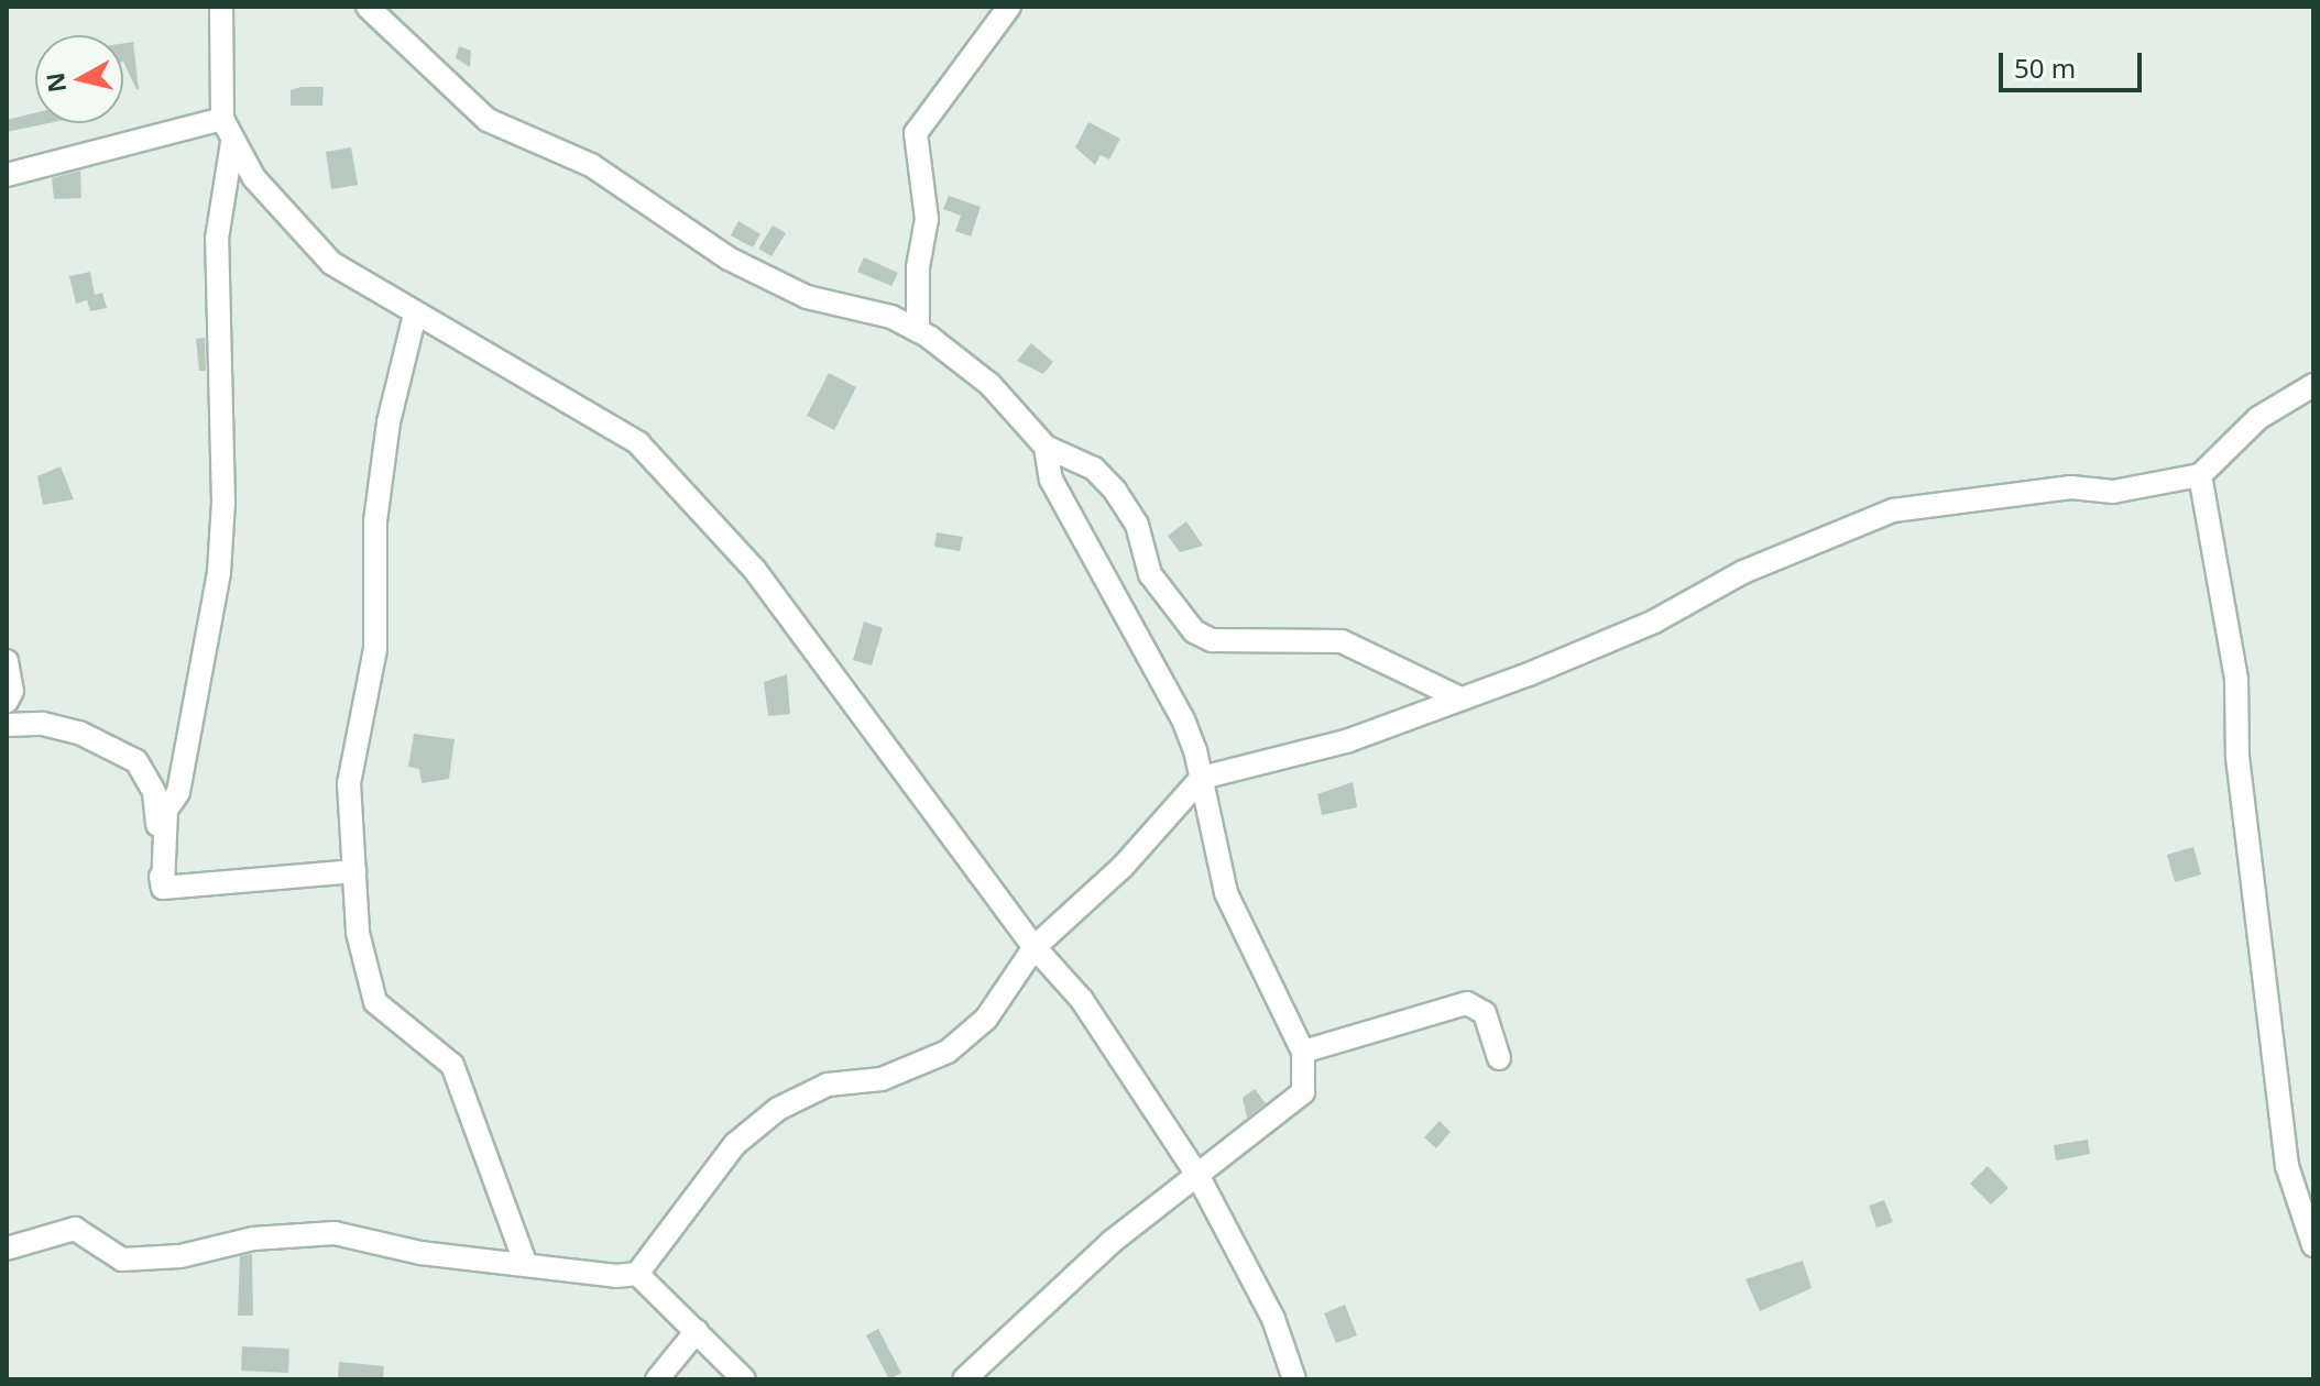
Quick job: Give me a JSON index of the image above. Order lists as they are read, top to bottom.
{
  "scale_bar": "50 m",
  "north": "left"
}
